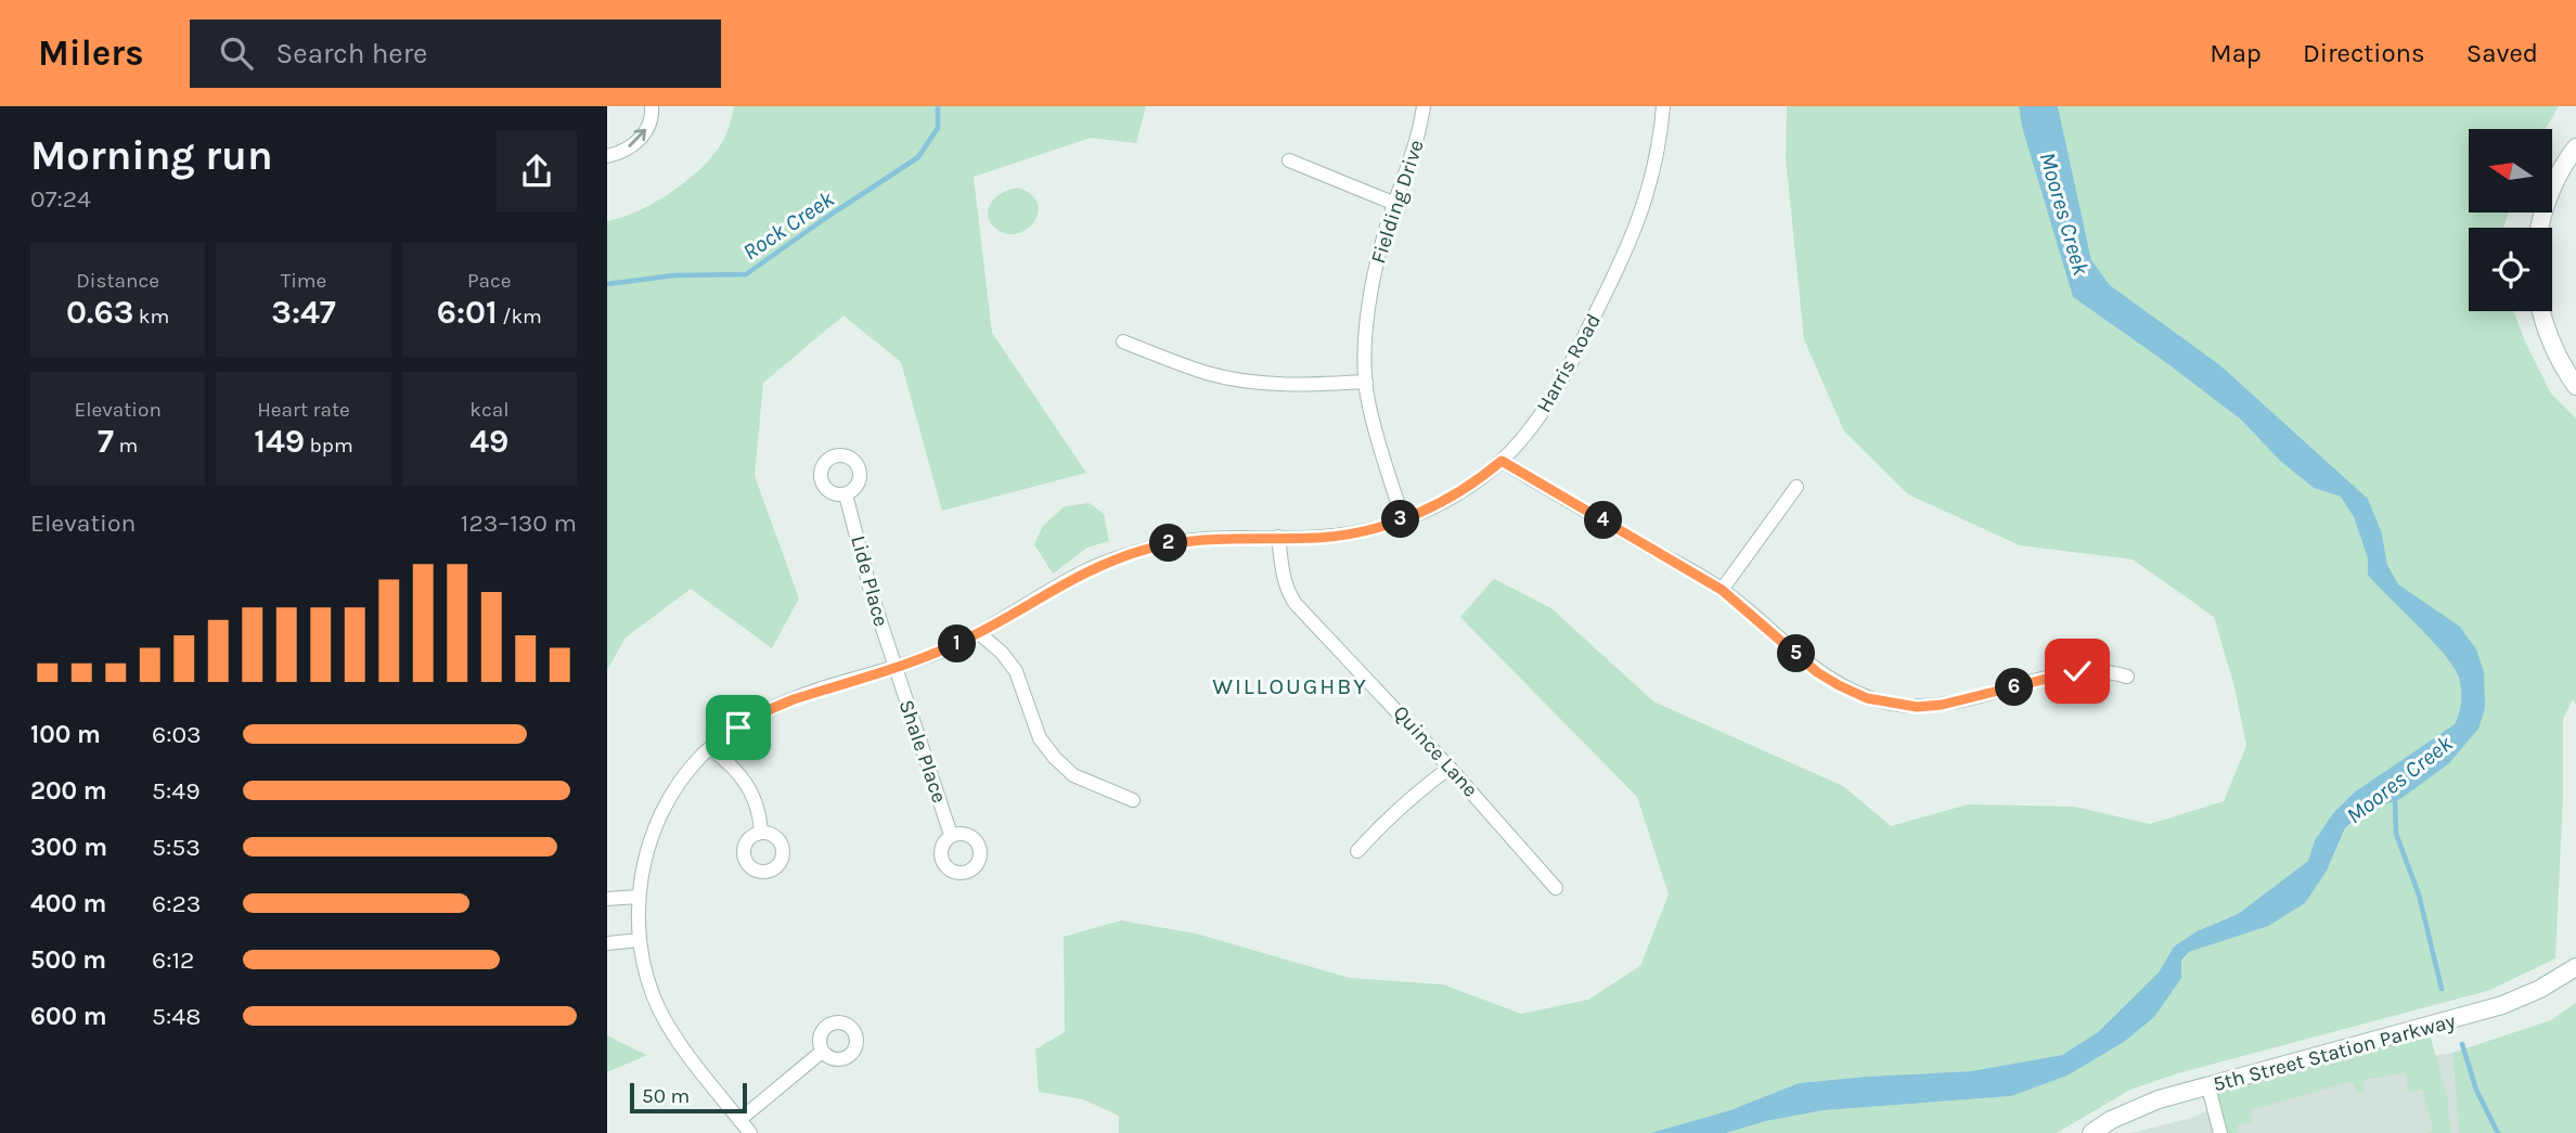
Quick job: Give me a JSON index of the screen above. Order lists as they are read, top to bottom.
{
  "streets": {
    "street": [
      "Fielding Drive",
      "Harris Road",
      "Lide Place",
      "Shale Place",
      "Quince Lane",
      "5th Street Station Parkway"
    ]
  },
  "crossings": [
    ["Fielding Drive", "Harris Road"],
    ["Harris Road", "Lide Place"],
    ["Harris Road", "Shale Place"],
    ["Harris Road", "Quince Lane"],
    ["Lide Place", "Shale Place"]
  ],
  "districts": ["WILLOUGHBY"],
  "water": ["Moores Creek", "Rock Creek"],
  "scale_bar": "50 m",
  "north": "left",
  "page": {
    "header": "Milers",
    "search": "Search here",
    "nav": ["Map", "Directions", "Saved"],
    "heading": ["Morning run", "07:24"],
    "stats": [
      ["Distance", "0.63 km"],
      ["Time", "3:47"],
      ["Pace", "6:01 /km"],
      ["Elevation", "7 m"],
      ["Heart rate", "149 bpm"],
      ["kcal", "49"]
    ],
    "chart": ["Elevation", "123–130 m"],
    "pins": [
      "3",
      "4",
      "2",
      "1",
      "5",
      "6"
    ],
    "list": [
      {
        "name": "100 m",
        "note": "6:03"
      },
      {
        "name": "200 m",
        "note": "5:49"
      },
      {
        "name": "300 m",
        "note": "5:53"
      },
      {
        "name": "400 m",
        "note": "6:23"
      },
      {
        "name": "500 m",
        "note": "6:12"
      },
      {
        "name": "600 m",
        "note": "5:48"
      }
    ],
    "scale": "50 m"
  }
}
